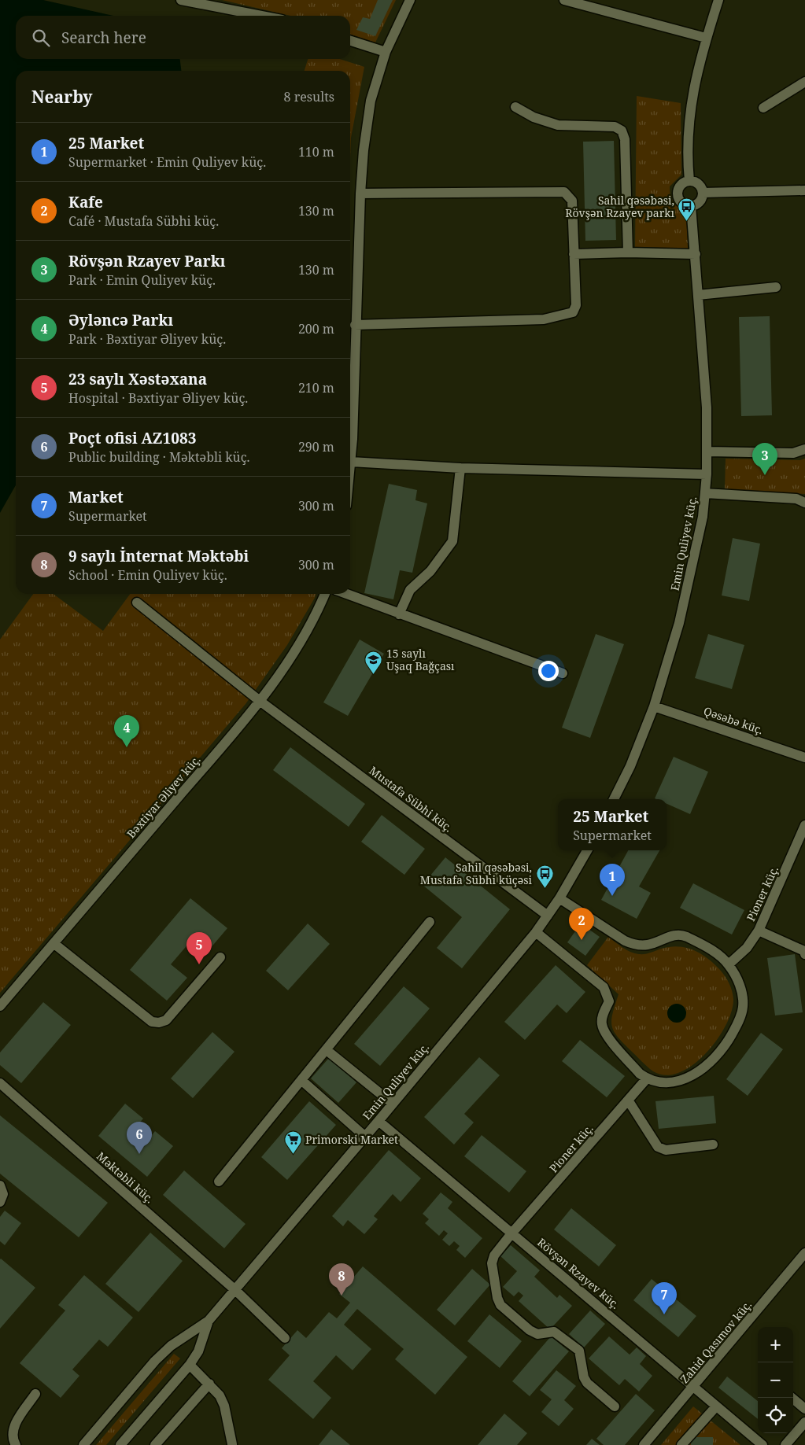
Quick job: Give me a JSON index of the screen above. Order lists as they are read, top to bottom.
{
  "streets": {
    "street": [
      "Emin Quliyev küç.",
      "Qəsəbə küç.",
      "Bəxtiyar Əliyev küç.",
      "Mustafa Sübhi küç.",
      "Pioner küç.",
      "Məktəbli küç.",
      "Rövşən Rzayev küç.",
      "Zahid Qasımov küç."
    ]
  },
  "crossings": [
    ["Emin Quliyev küç.", "Qəsəbə küç."],
    ["Emin Quliyev küç.", "Mustafa Sübhi küç."],
    ["Emin Quliyev küç.", "Məktəbli küç."],
    ["Emin Quliyev küç.", "Rövşən Rzayev küç."],
    ["Bəxtiyar Əliyev küç.", "Mustafa Sübhi küç."],
    ["Pioner küç.", "Rövşən Rzayev küç."],
    ["Rövşən Rzayev küç.", "Zahid Qasımov küç."]
  ],
  "places": {
    "bus stop": ["Sahil qəsəbəsi, Rövşən Rzayev parkı", "Sahil qəsəbəsi, Mustafa Sübhi küçəsi"],
    "school or university": ["15 saylı Uşaq Bağçası"],
    "supermarket": ["Primorski Market"]
  },
  "page": {
    "search": "Search here",
    "heading": ["Nearby", "8 results"],
    "list": [
      {
        "mark": "1",
        "name": "25 Market",
        "note": "Supermarket · Emin Quliyev küç.",
        "value": "110 m"
      },
      {
        "mark": "2",
        "name": "Kafe",
        "note": "Café · Mustafa Sübhi küç.",
        "value": "130 m"
      },
      {
        "mark": "3",
        "name": "Rövşən Rzayev Parkı",
        "note": "Park · Emin Quliyev küç.",
        "value": "130 m"
      },
      {
        "mark": "4",
        "name": "Əyləncə Parkı",
        "note": "Park · Bəxtiyar Əliyev küç.",
        "value": "200 m"
      },
      {
        "mark": "5",
        "name": "23 saylı Xəstəxana",
        "note": "Hospital · Bəxtiyar Əliyev küç.",
        "value": "210 m"
      },
      {
        "mark": "6",
        "name": "Poçt ofisi AZ1083",
        "note": "Public building · Məktəbli küç.",
        "value": "290 m"
      },
      {
        "mark": "7",
        "name": "Market",
        "note": "Supermarket",
        "value": "300 m"
      },
      {
        "mark": "8",
        "name": "9 saylı İnternat Məktəbi",
        "note": "School · Emin Quliyev küç.",
        "value": "300 m"
      }
    ],
    "pins": [
      "3",
      "4",
      "1",
      "2",
      "5",
      "6",
      "8",
      "7"
    ],
    "popup": ["25 Market", "Supermarket"],
    "map_buttons": ["+", "−"]
  }
}
